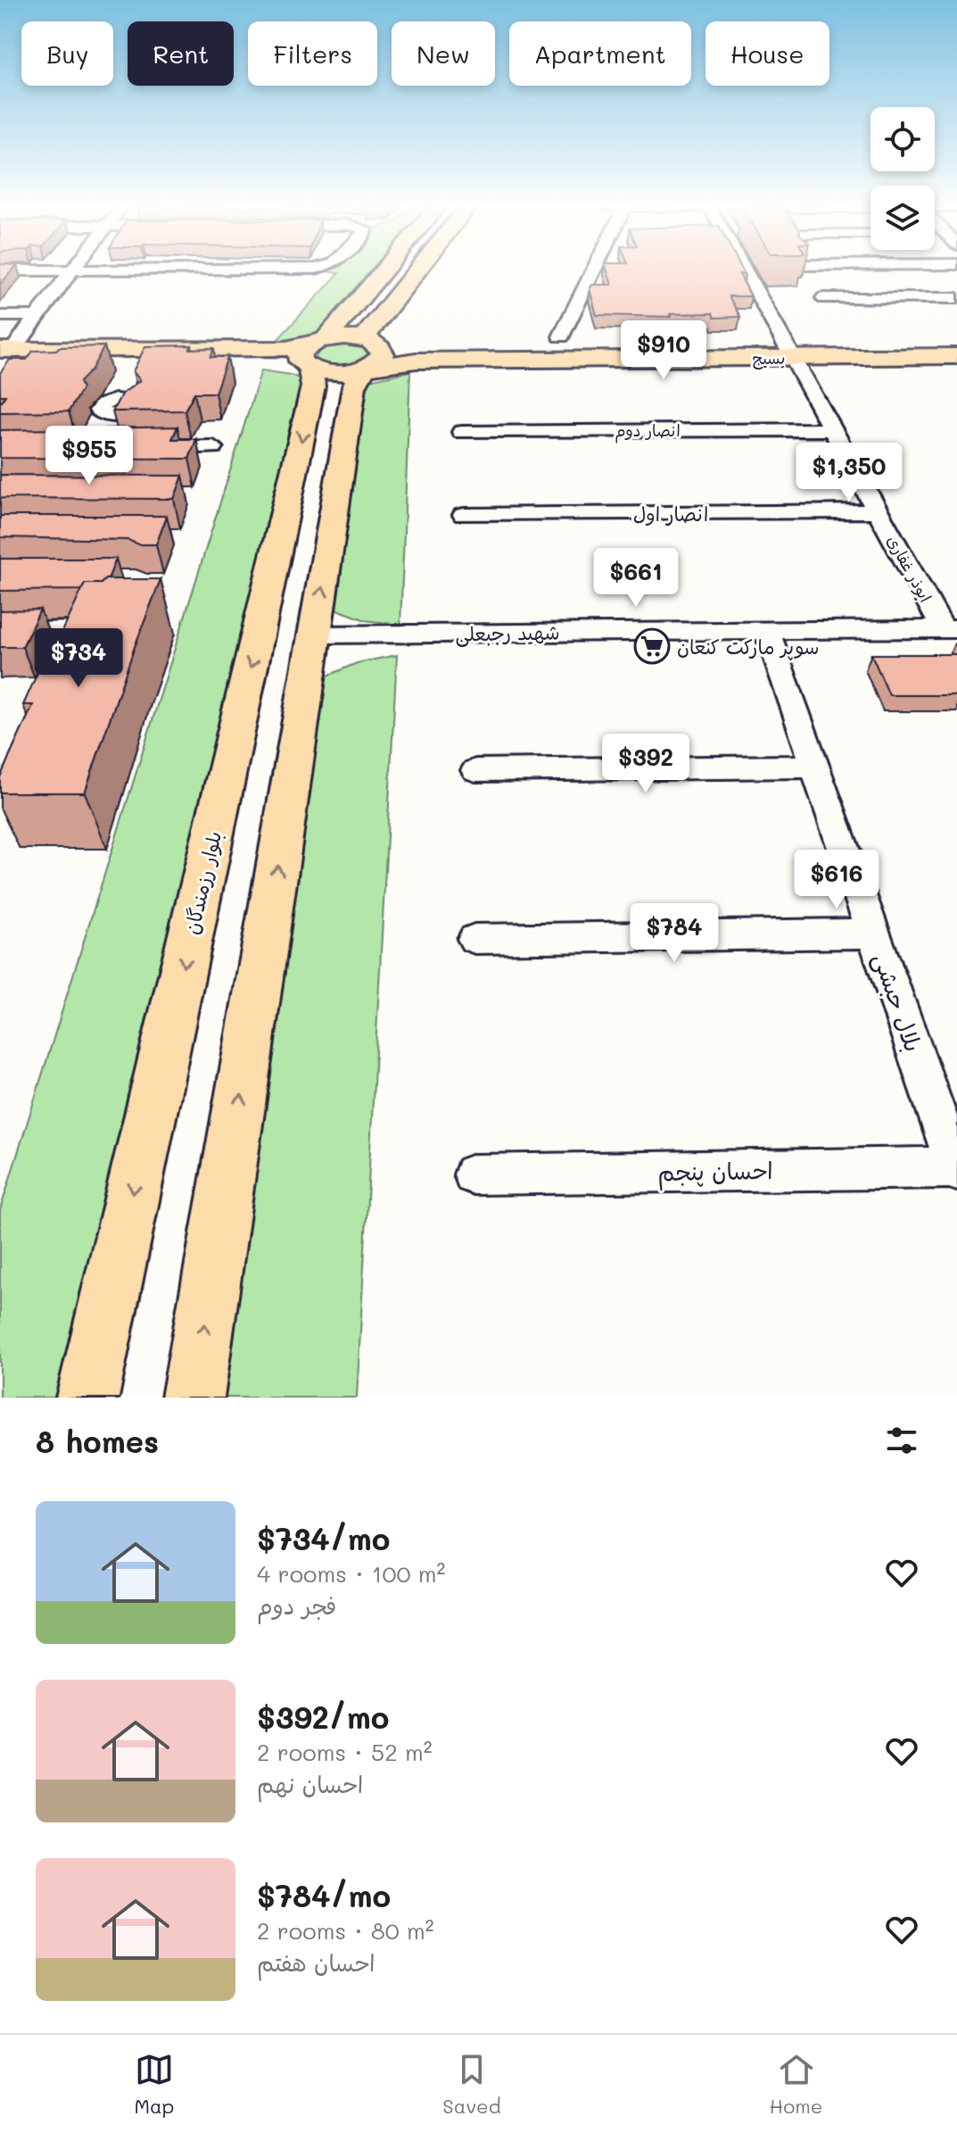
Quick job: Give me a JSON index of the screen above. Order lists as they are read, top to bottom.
{
  "streets": {
    "main road": ["بسیج", "بلوار رزمندگان"],
    "street": [
      "انصار دوم",
      "انصار اول",
      "ابوذر غفاری",
      "شهید رجبعلی",
      "بلال حبشی",
      "احسان پنجم"
    ]
  },
  "crossings": [
    ["بسیج", "ابوذر غفاری"],
    ["انصار دوم", "ابوذر غفاری"],
    ["انصار اول", "ابوذر غفاری"],
    ["ابوذر غفاری", "شهید رجبعلی"],
    ["شهید رجبعلی", "بلال حبشی"],
    ["بلال حبشی", "احسان پنجم"]
  ],
  "places": {
    "supermarket": ["سوپر مارکت کنعان"]
  },
  "page": {
    "chip": [
      "Buy",
      "Rent",
      "Filters",
      "New",
      "Apartment",
      "House"
    ],
    "price": [
      "$910",
      "$955",
      "$1,350",
      "$661",
      "$734",
      "$392",
      "$616",
      "$784"
    ],
    "heading": "8 homes",
    "list": [
      {
        "name": "$734/mo",
        "note": "4 rooms · 100 m² · فجر دوم"
      },
      {
        "name": "$392/mo",
        "note": "2 rooms · 52 m² · احسان نهم"
      },
      {
        "name": "$784/mo",
        "note": "2 rooms · 80 m² · احسان هفتم"
      }
    ],
    "tabs": ["Map", "Saved", "Home"]
  }
}
